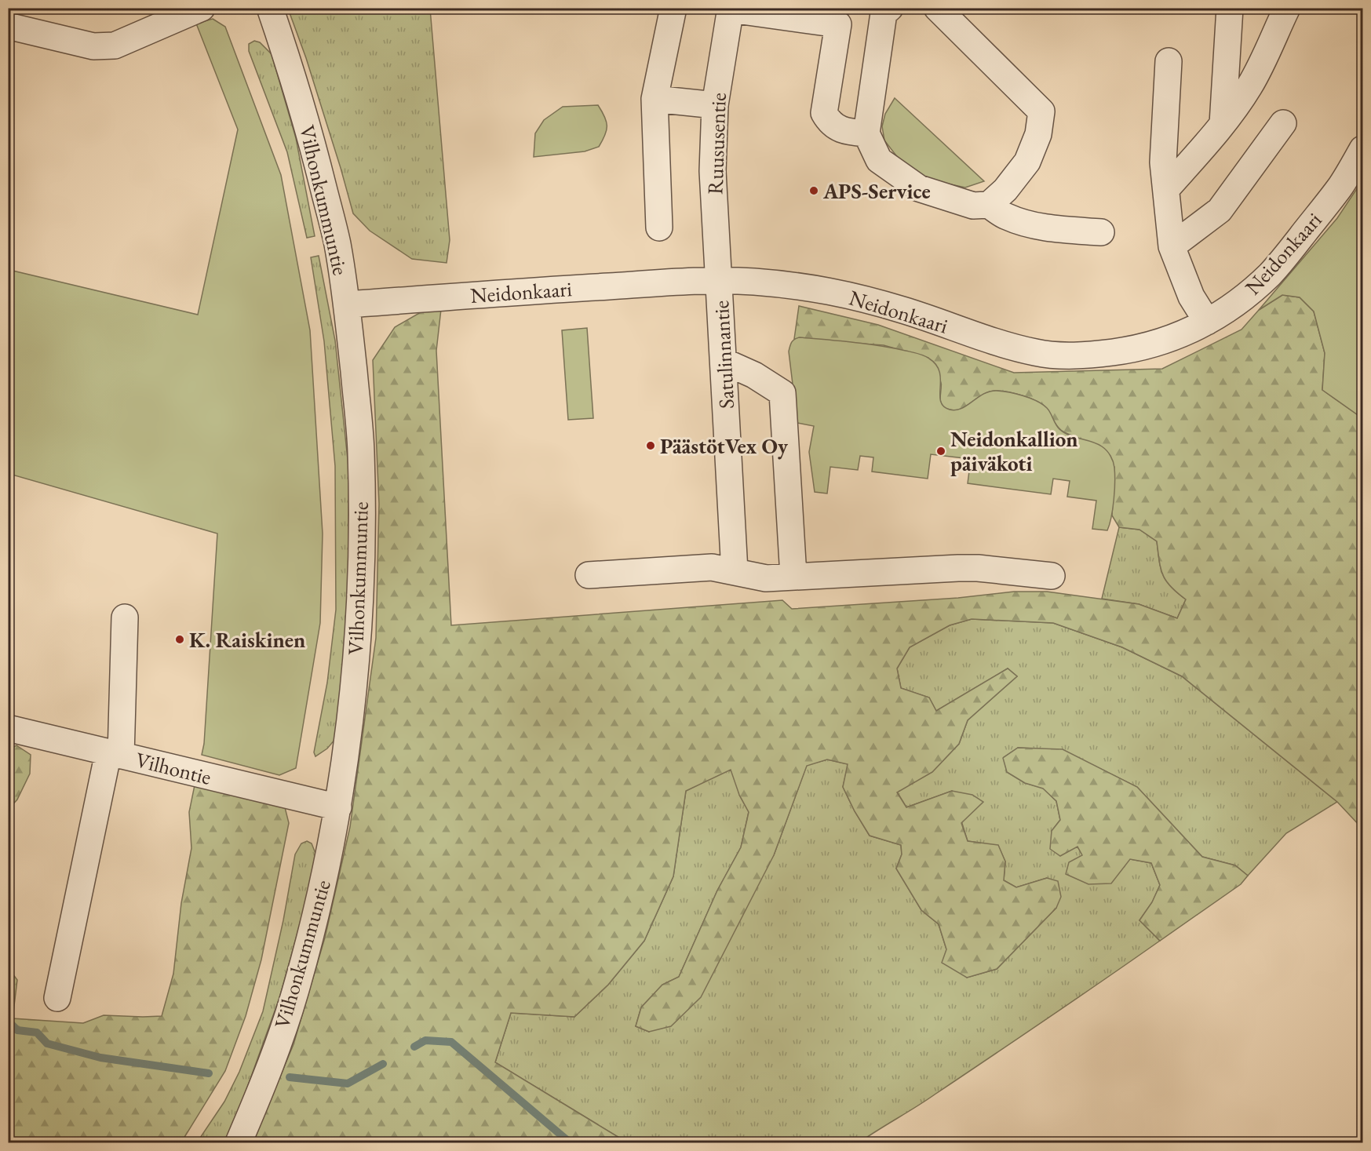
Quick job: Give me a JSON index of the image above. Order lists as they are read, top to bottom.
{
  "streets": {
    "street": [
      "Ruususentie",
      "Vilhonkummuntie",
      "Neidonkaari",
      "Satulinnantie",
      "Vilhontie"
    ]
  },
  "crossings": [
    ["Ruususentie", "Neidonkaari"],
    ["Ruususentie", "Satulinnantie"],
    ["Vilhonkummuntie", "Neidonkaari"],
    ["Vilhonkummuntie", "Vilhontie"],
    ["Neidonkaari", "Satulinnantie"]
  ],
  "places": [
    "APS-Service",
    "PäästötVex Oy",
    "Neidonkallion päiväkoti",
    "K. Raiskinen"
  ]
}
